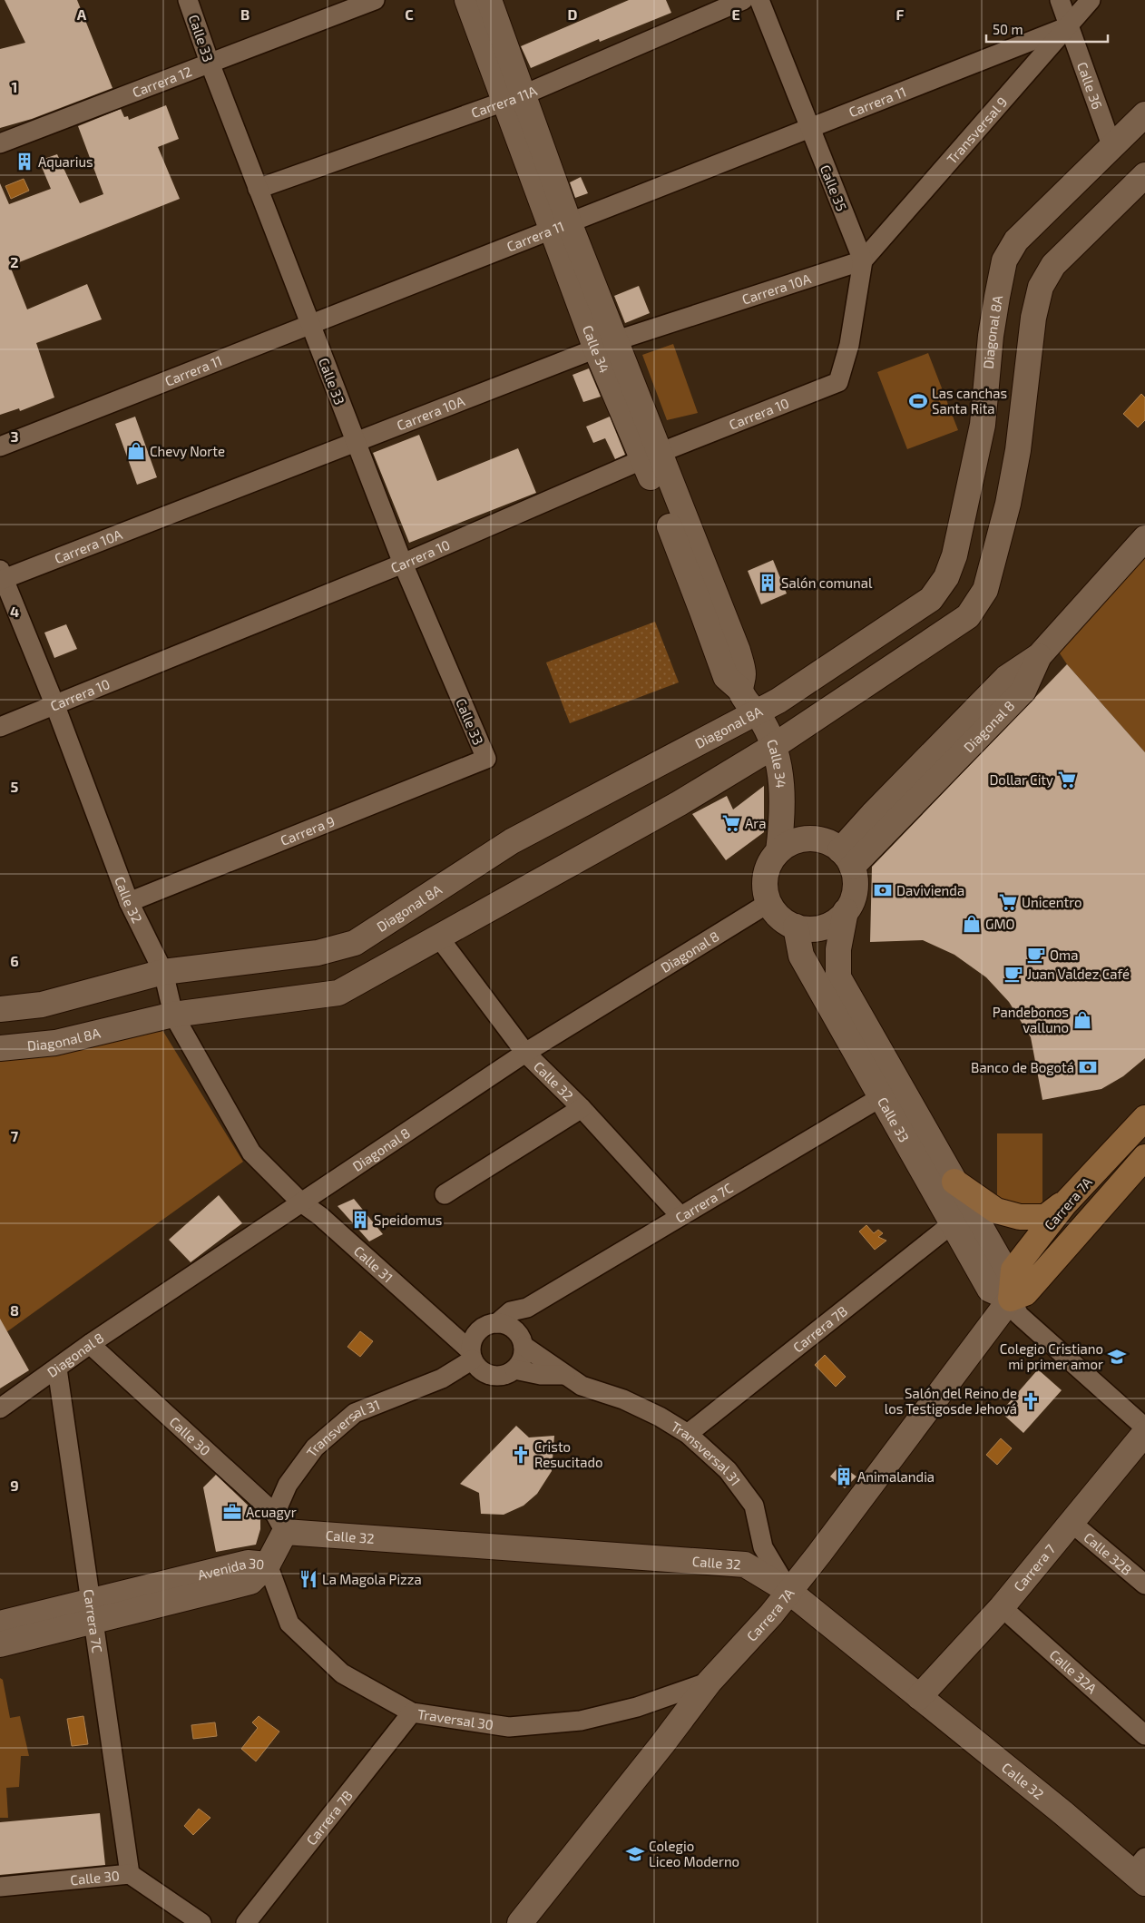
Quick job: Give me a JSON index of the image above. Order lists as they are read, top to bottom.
{
  "streets": {
    "main road": ["Carrera 7A"],
    "street": [
      "Calle 33",
      "Carrera 12",
      "Calle 36",
      "Carrera 11A",
      "Carrera 11",
      "Transversal 9",
      "Calle 35",
      "Carrera 10A",
      "Diagonal 8A",
      "Calle 34",
      "Carrera 10",
      "Diagonal 8",
      "Carrera 9",
      "Calle 32",
      "Carrera 7C",
      "Calle 31",
      "Carrera 7B",
      "Transversal 31",
      "Calle 30",
      "Calle 32B",
      "Carrera 7",
      "Avenida 30",
      "Calle 32A",
      "Traversal 30"
    ]
  },
  "crossings": [
    ["Calle 33", "Carrera 12"],
    ["Calle 33", "Carrera 11A"],
    ["Calle 33", "Carrera 11"],
    ["Calle 33", "Carrera 10A"],
    ["Calle 33", "Calle 34"],
    ["Calle 33", "Carrera 10"],
    ["Calle 33", "Diagonal 8"],
    ["Calle 33", "Carrera 9"],
    ["Calle 33", "Carrera 7C"],
    ["Calle 33", "Carrera 7A"],
    ["Calle 33", "Carrera 7B"],
    ["Calle 36", "Carrera 11"],
    ["Calle 36", "Transversal 9"],
    ["Calle 36", "Diagonal 8A"],
    ["Carrera 11A", "Calle 34"],
    ["Carrera 11", "Transversal 9"],
    ["Carrera 11", "Calle 35"],
    ["Carrera 11", "Calle 34"],
    ["Transversal 9", "Calle 35"],
    ["Transversal 9", "Carrera 10A"],
    ["Transversal 9", "Carrera 10"],
    ["Calle 35", "Carrera 10A"],
    ["Calle 35", "Carrera 10"],
    ["Carrera 10A", "Calle 34"],
    ["Carrera 10A", "Carrera 10"],
    ["Carrera 10A", "Calle 32"],
    ["Diagonal 8A", "Calle 34"],
    ["Diagonal 8A", "Calle 32"],
    ["Calle 34", "Carrera 10"],
    ["Calle 34", "Diagonal 8"],
    ["Carrera 10", "Calle 32"],
    ["Diagonal 8", "Calle 32"],
    ["Diagonal 8", "Carrera 7C"],
    ["Diagonal 8", "Calle 31"],
    ["Diagonal 8", "Calle 30"],
    ["Carrera 9", "Calle 32"],
    ["Calle 32", "Carrera 7C"],
    ["Calle 32", "Carrera 7A"],
    ["Calle 32", "Calle 31"],
    ["Calle 32", "Transversal 31"],
    ["Calle 32", "Calle 30"],
    ["Calle 32", "Carrera 7"],
    ["Carrera 7C", "Calle 31"],
    ["Carrera 7C", "Transversal 31"],
    ["Carrera 7C", "Calle 30"],
    ["Carrera 7C", "Avenida 30"],
    ["Carrera 7A", "Transversal 31"],
    ["Carrera 7A", "Traversal 30"],
    ["Calle 31", "Transversal 31"],
    ["Carrera 7B", "Transversal 31"],
    ["Carrera 7B", "Traversal 30"],
    ["Transversal 31", "Calle 30"],
    ["Transversal 31", "Avenida 30"],
    ["Transversal 31", "Traversal 30"],
    ["Calle 32B", "Carrera 7"],
    ["Carrera 7", "Calle 32A"],
    ["Avenida 30", "Traversal 30"]
  ],
  "places": {
    "building": [
      "Aquarius",
      "Salón comunal",
      "Speidomus",
      "Animalandia"
    ],
    "sports": ["Las canchas Santa Rita"],
    "shop": ["Chevy Norte", "GMO", "Pandebonos valluno"],
    "supermarket": ["Dollar City", "Ara", "Unicentro"],
    "bank": ["Davivienda", "Banco de Bogotá"],
    "cafe": ["Oma", "Juan Valdez Café"],
    "school or university": ["Colegio Cristiano mi primer amor", "Colegio Liceo Moderno"],
    "church": ["Salón del Reino de los Testigosde Jehová", "Cristo Resucitado"],
    "office": ["Acuagyr"],
    "restaurant": ["La Magola Pizza"]
  },
  "scale_bar": "50 m",
  "grid": {
    "columns": [
      "A",
      "B",
      "C",
      "D",
      "E",
      "F"
    ],
    "rows": [
      "1",
      "2",
      "3",
      "4",
      "5",
      "6",
      "7",
      "8",
      "9"
    ]
  }
}
